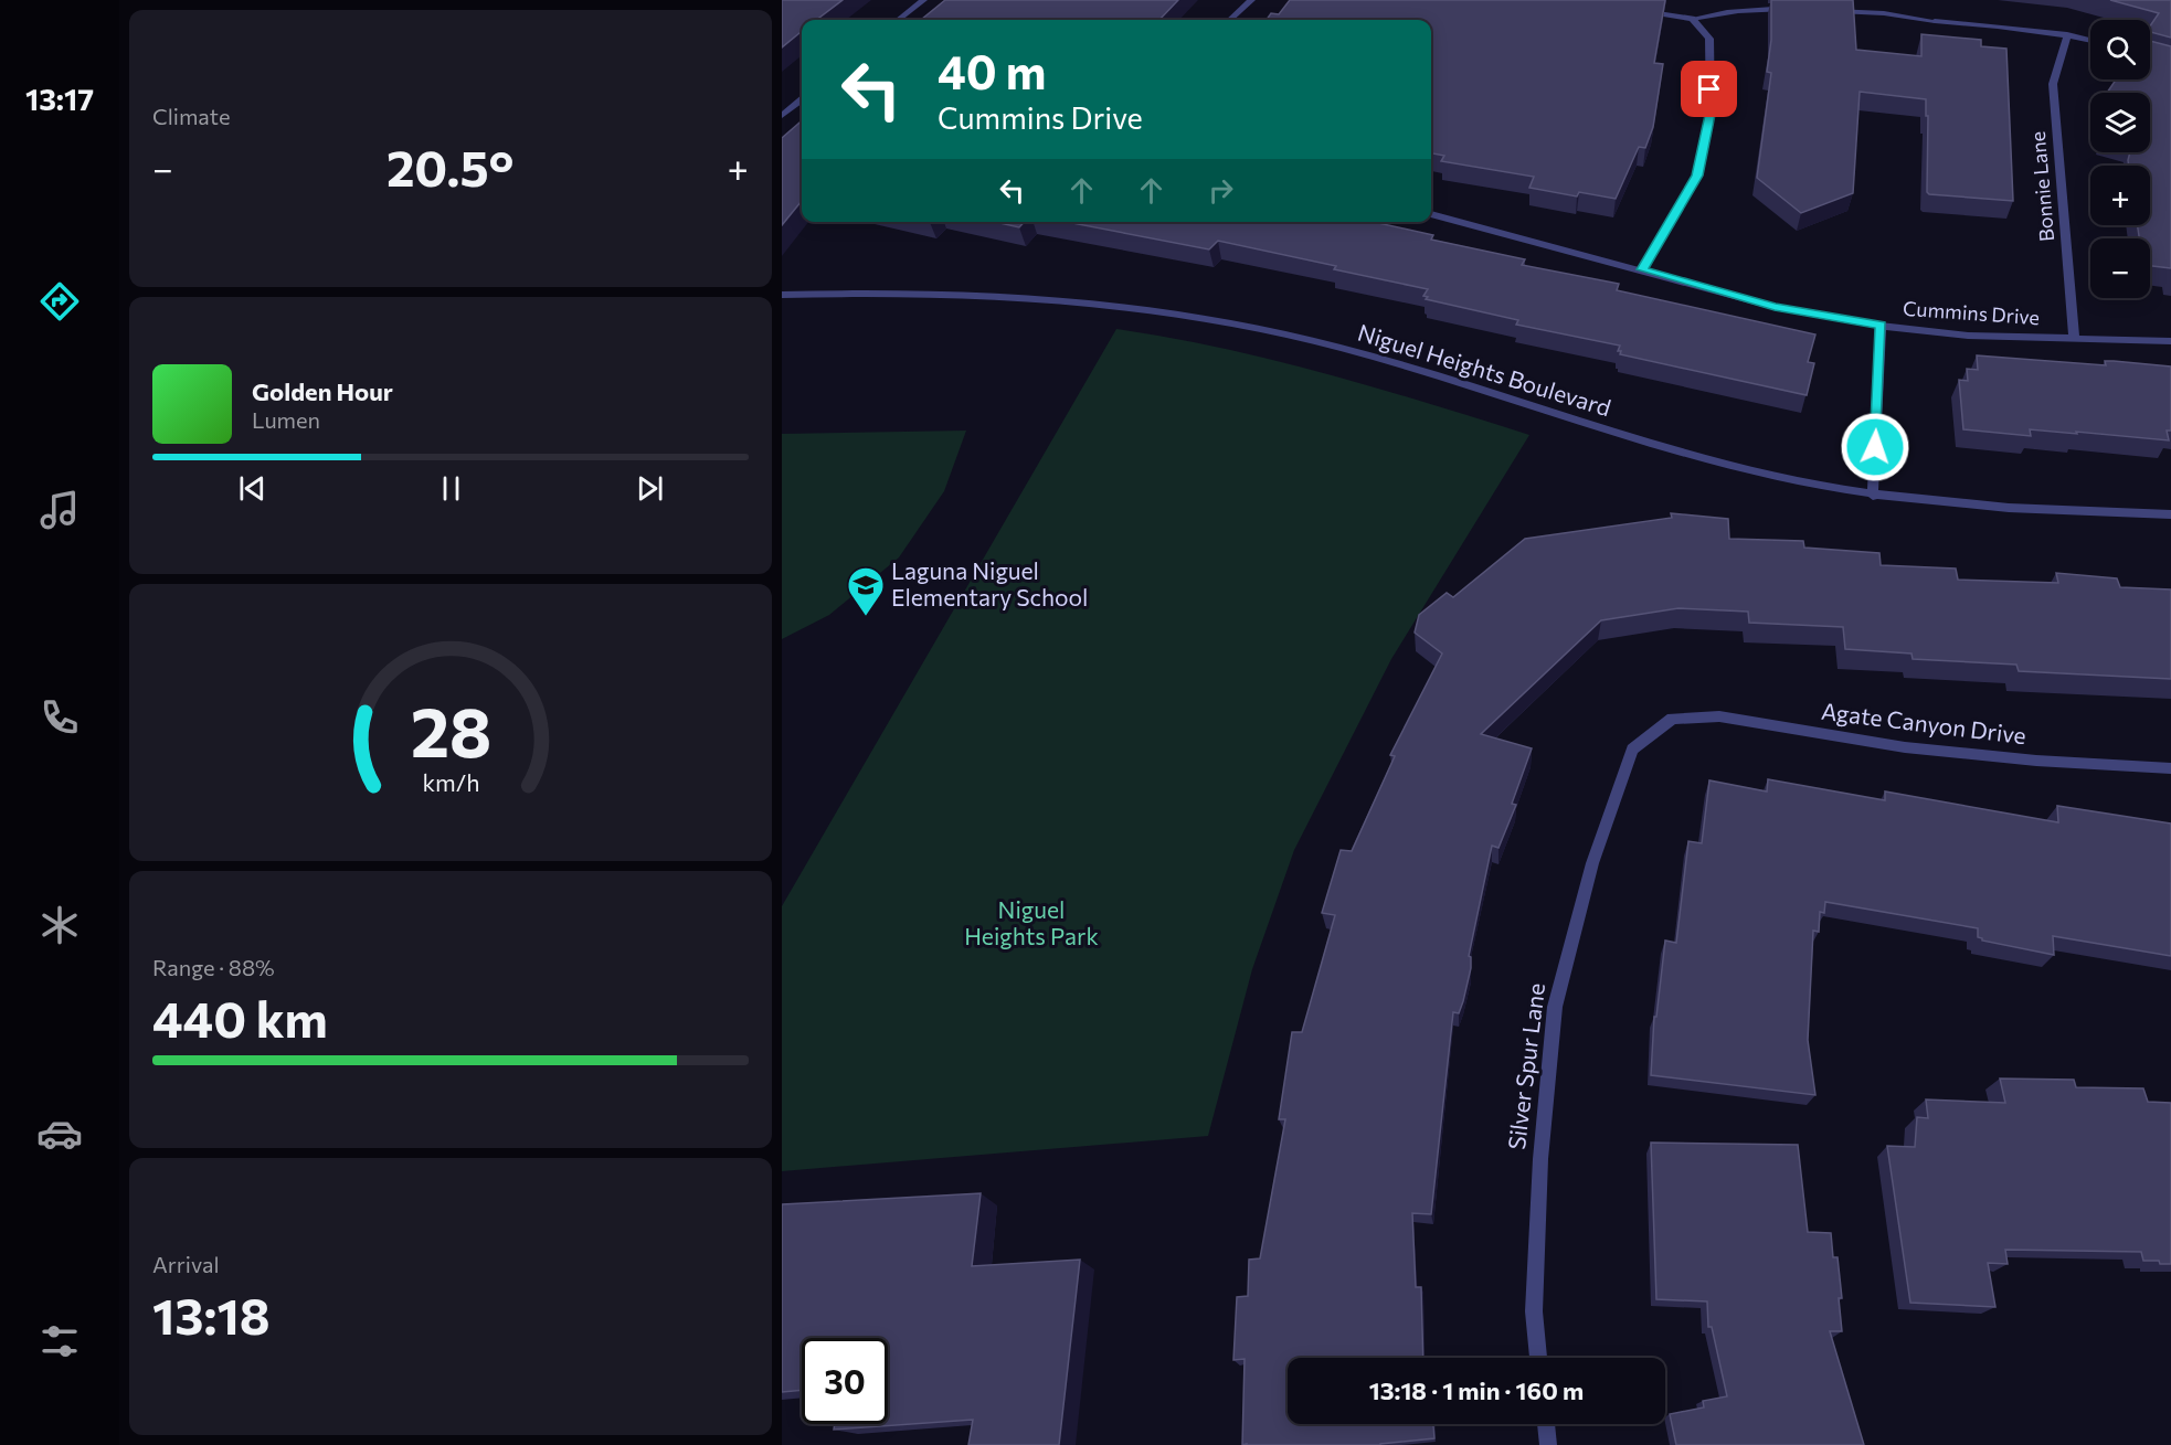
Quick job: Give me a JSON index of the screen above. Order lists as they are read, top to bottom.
{
  "streets": {
    "street": [
      "Bonnie Lane",
      "Cummins Drive",
      "Niguel Heights Boulevard",
      "Agate Canyon Drive",
      "Silver Spur Lane"
    ]
  },
  "crossings": [
    ["Bonnie Lane", "Cummins Drive"],
    ["Agate Canyon Drive", "Silver Spur Lane"]
  ],
  "parks": ["Niguel Heights Park"],
  "places": {
    "school or university": ["Laguna Niguel Elementary School"]
  },
  "page": {
    "tabs": "13:17",
    "tile": [
      "Climate",
      ["Range · 88%", "440 km"],
      ["Arrival", "13:18"]
    ],
    "map_buttons": ["+", "−"],
    "turn": ["40 m", "Cummins Drive"],
    "heat": ["−", "20.5°", "+"],
    "song": ["Golden Hour", "Lumen"],
    "limit": "30",
    "trip": "13:18 · 1 min · 160 m",
    "gauge": ["28", "km/h"]
  }
}
